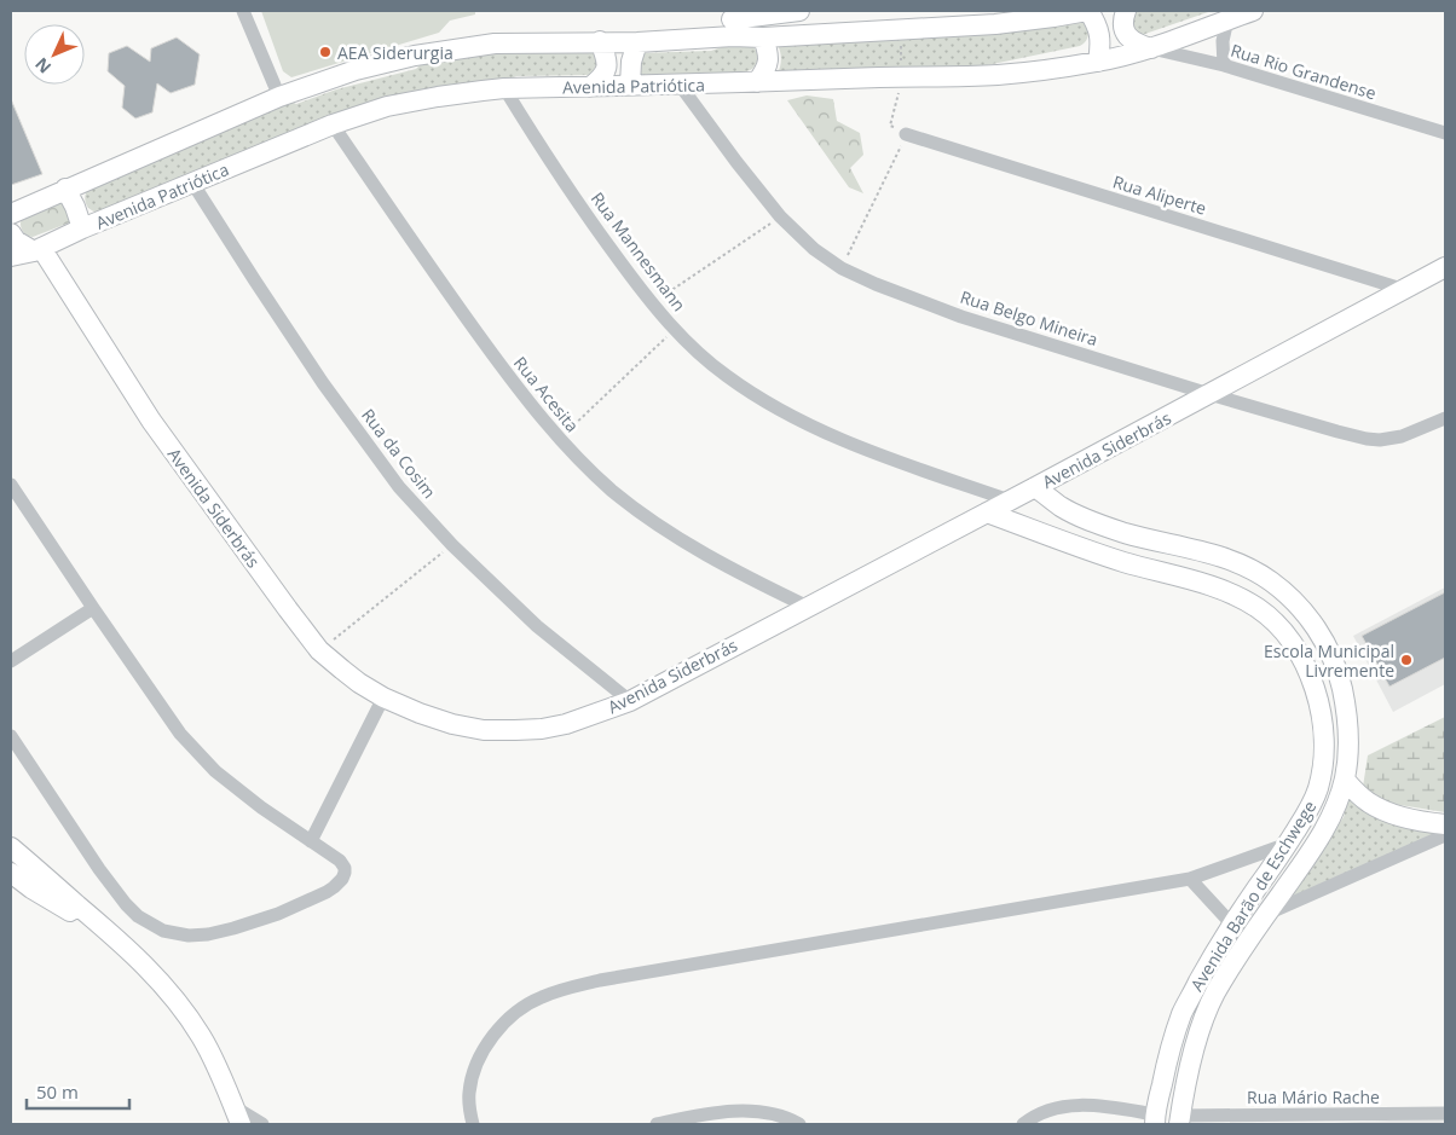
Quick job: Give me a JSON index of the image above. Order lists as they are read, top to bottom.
{
  "streets": {
    "street": [
      "Rua Rio Grandense",
      "Avenida Patriótica",
      "Rua Aliperte",
      "Rua Mannesmann",
      "Rua Belgo Mineira",
      "Rua Acesita",
      "Avenida Siderbrás",
      "Rua da Cosim",
      "Avenida Barão de Eschwege",
      "Rua Mário Rache"
    ]
  },
  "crossings": [
    ["Rua Rio Grandense", "Avenida Patriótica"],
    ["Avenida Patriótica", "Rua Mannesmann"],
    ["Avenida Patriótica", "Rua Belgo Mineira"],
    ["Avenida Patriótica", "Rua Acesita"],
    ["Avenida Patriótica", "Avenida Siderbrás"],
    ["Avenida Patriótica", "Rua da Cosim"],
    ["Rua Aliperte", "Avenida Siderbrás"],
    ["Rua Mannesmann", "Avenida Siderbrás"],
    ["Rua Belgo Mineira", "Avenida Siderbrás"],
    ["Rua Acesita", "Avenida Siderbrás"],
    ["Avenida Siderbrás", "Rua da Cosim"],
    ["Avenida Siderbrás", "Avenida Barão de Eschwege"],
    ["Avenida Barão de Eschwege", "Rua Mário Rache"]
  ],
  "places": ["AEA Siderurgia", "Escola Municipal Livremente"],
  "scale_bar": "50 m",
  "north": "bottom left"
}
